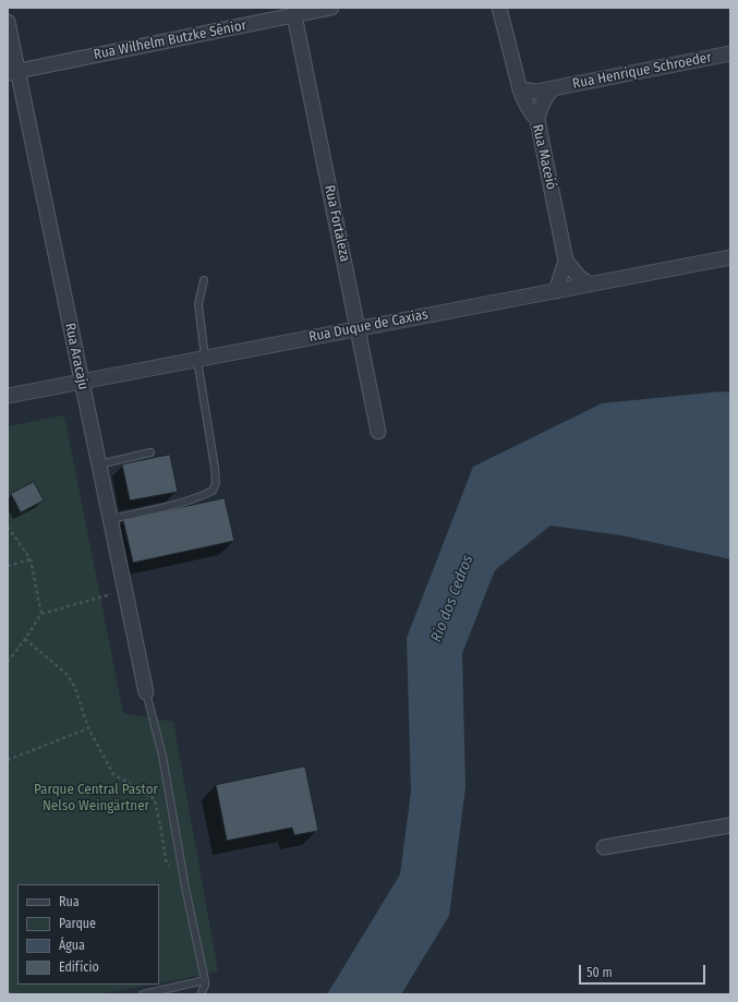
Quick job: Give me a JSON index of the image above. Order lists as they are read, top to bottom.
{
  "streets": {
    "street": [
      "Rua Wilhelm Butzke Sênior",
      "Rua Henrique Schroeder",
      "Rua Maceió",
      "Rua Fortaleza",
      "Rua Duque de Caxias",
      "Rua Aracaju"
    ]
  },
  "crossings": [
    ["Rua Wilhelm Butzke Sênior", "Rua Fortaleza"],
    ["Rua Wilhelm Butzke Sênior", "Rua Aracaju"],
    ["Rua Henrique Schroeder", "Rua Maceió"],
    ["Rua Maceió", "Rua Duque de Caxias"],
    ["Rua Fortaleza", "Rua Duque de Caxias"],
    ["Rua Duque de Caxias", "Rua Aracaju"]
  ],
  "water": ["Rio dos Cedros"],
  "parks": ["Parque Central Pastor Nelso Weingärtner"],
  "legend": [
    "Rua",
    "Parque",
    "Água",
    "Edifício"
  ],
  "scale_bar": "50 m"
}
